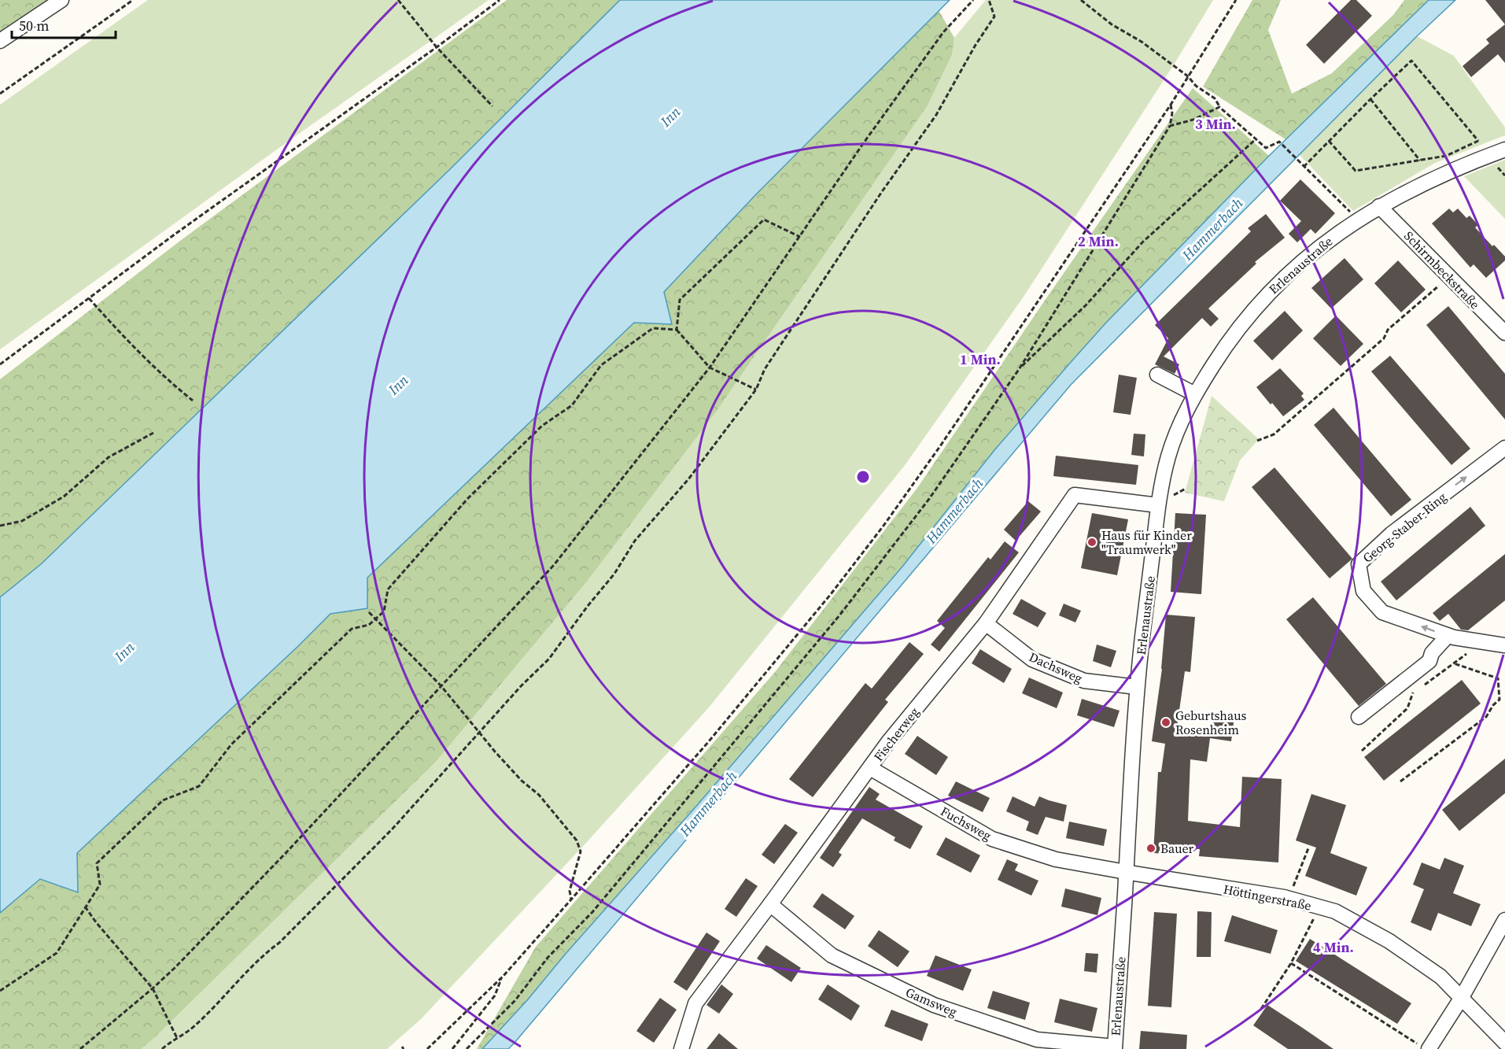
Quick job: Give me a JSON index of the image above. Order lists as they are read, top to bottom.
{
  "streets": {
    "street": [
      "Erlenaustraße",
      "Schirmbeckstraße",
      "Georg-Staber-Ring",
      "Dachsweg",
      "Fischerweg",
      "Fuchsweg",
      "Höttingerstraße",
      "Gamsweg"
    ]
  },
  "crossings": [
    ["Erlenaustraße", "Schirmbeckstraße"],
    ["Erlenaustraße", "Dachsweg"],
    ["Erlenaustraße", "Fischerweg"],
    ["Erlenaustraße", "Fuchsweg"],
    ["Erlenaustraße", "Höttingerstraße"],
    ["Erlenaustraße", "Gamsweg"],
    ["Dachsweg", "Fischerweg"],
    ["Fischerweg", "Fuchsweg"],
    ["Fischerweg", "Gamsweg"],
    ["Fuchsweg", "Höttingerstraße"]
  ],
  "water": ["Inn", "Hammerbach"],
  "places": ["Haus für Kinder \"Traumwerk\"", "Geburtshaus Rosenheim", "Bauer"],
  "scale_bar": "50 m",
  "rings": [
    "3 Min.",
    "2 Min.",
    "1 Min.",
    "4 Min."
  ]
}
